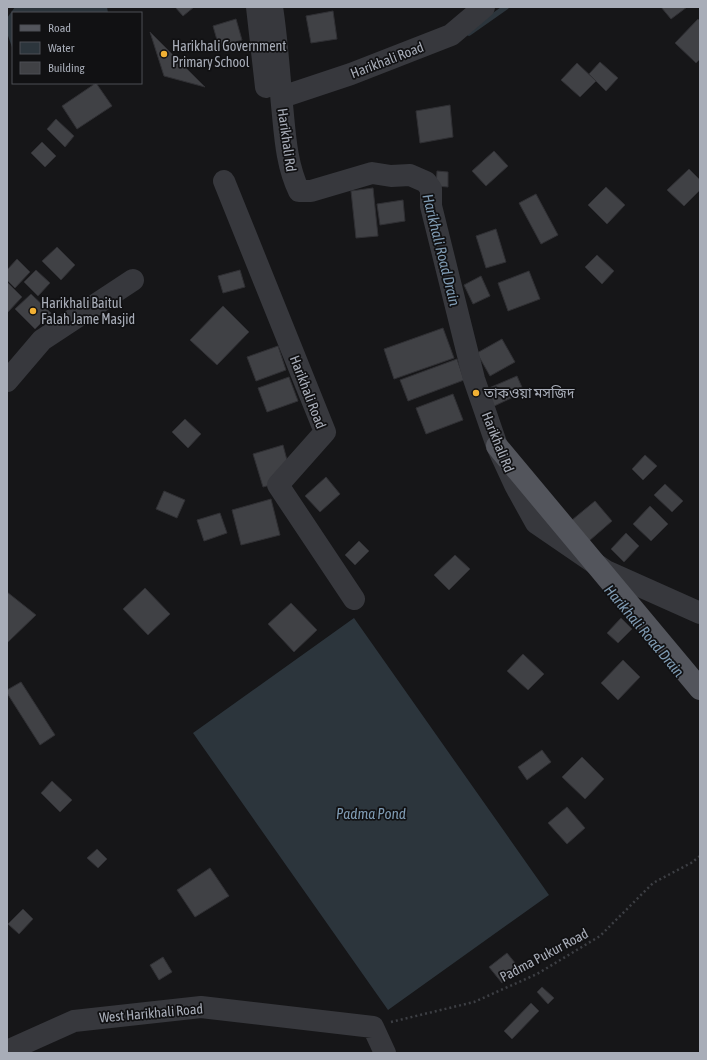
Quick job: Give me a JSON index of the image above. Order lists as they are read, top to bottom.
{
  "streets": {
    "street": ["Harikhali Road", "Harikhali Rd", "West Harikhali Road"],
    "path": ["Padma Pukur Road"]
  },
  "crossings": [
    ["Harikhali Road", "Harikhali Rd"],
    ["Padma Pukur Road", "West Harikhali Road"]
  ],
  "water": ["Harikhali Road Drain", "Padma Pond"],
  "places": ["Harikhali Government Primary School", "Harikhali Baitul Falah Jame Masjid", "তাকওয়া মসজিদ"],
  "legend": ["Road", "Water", "Building"]
}
